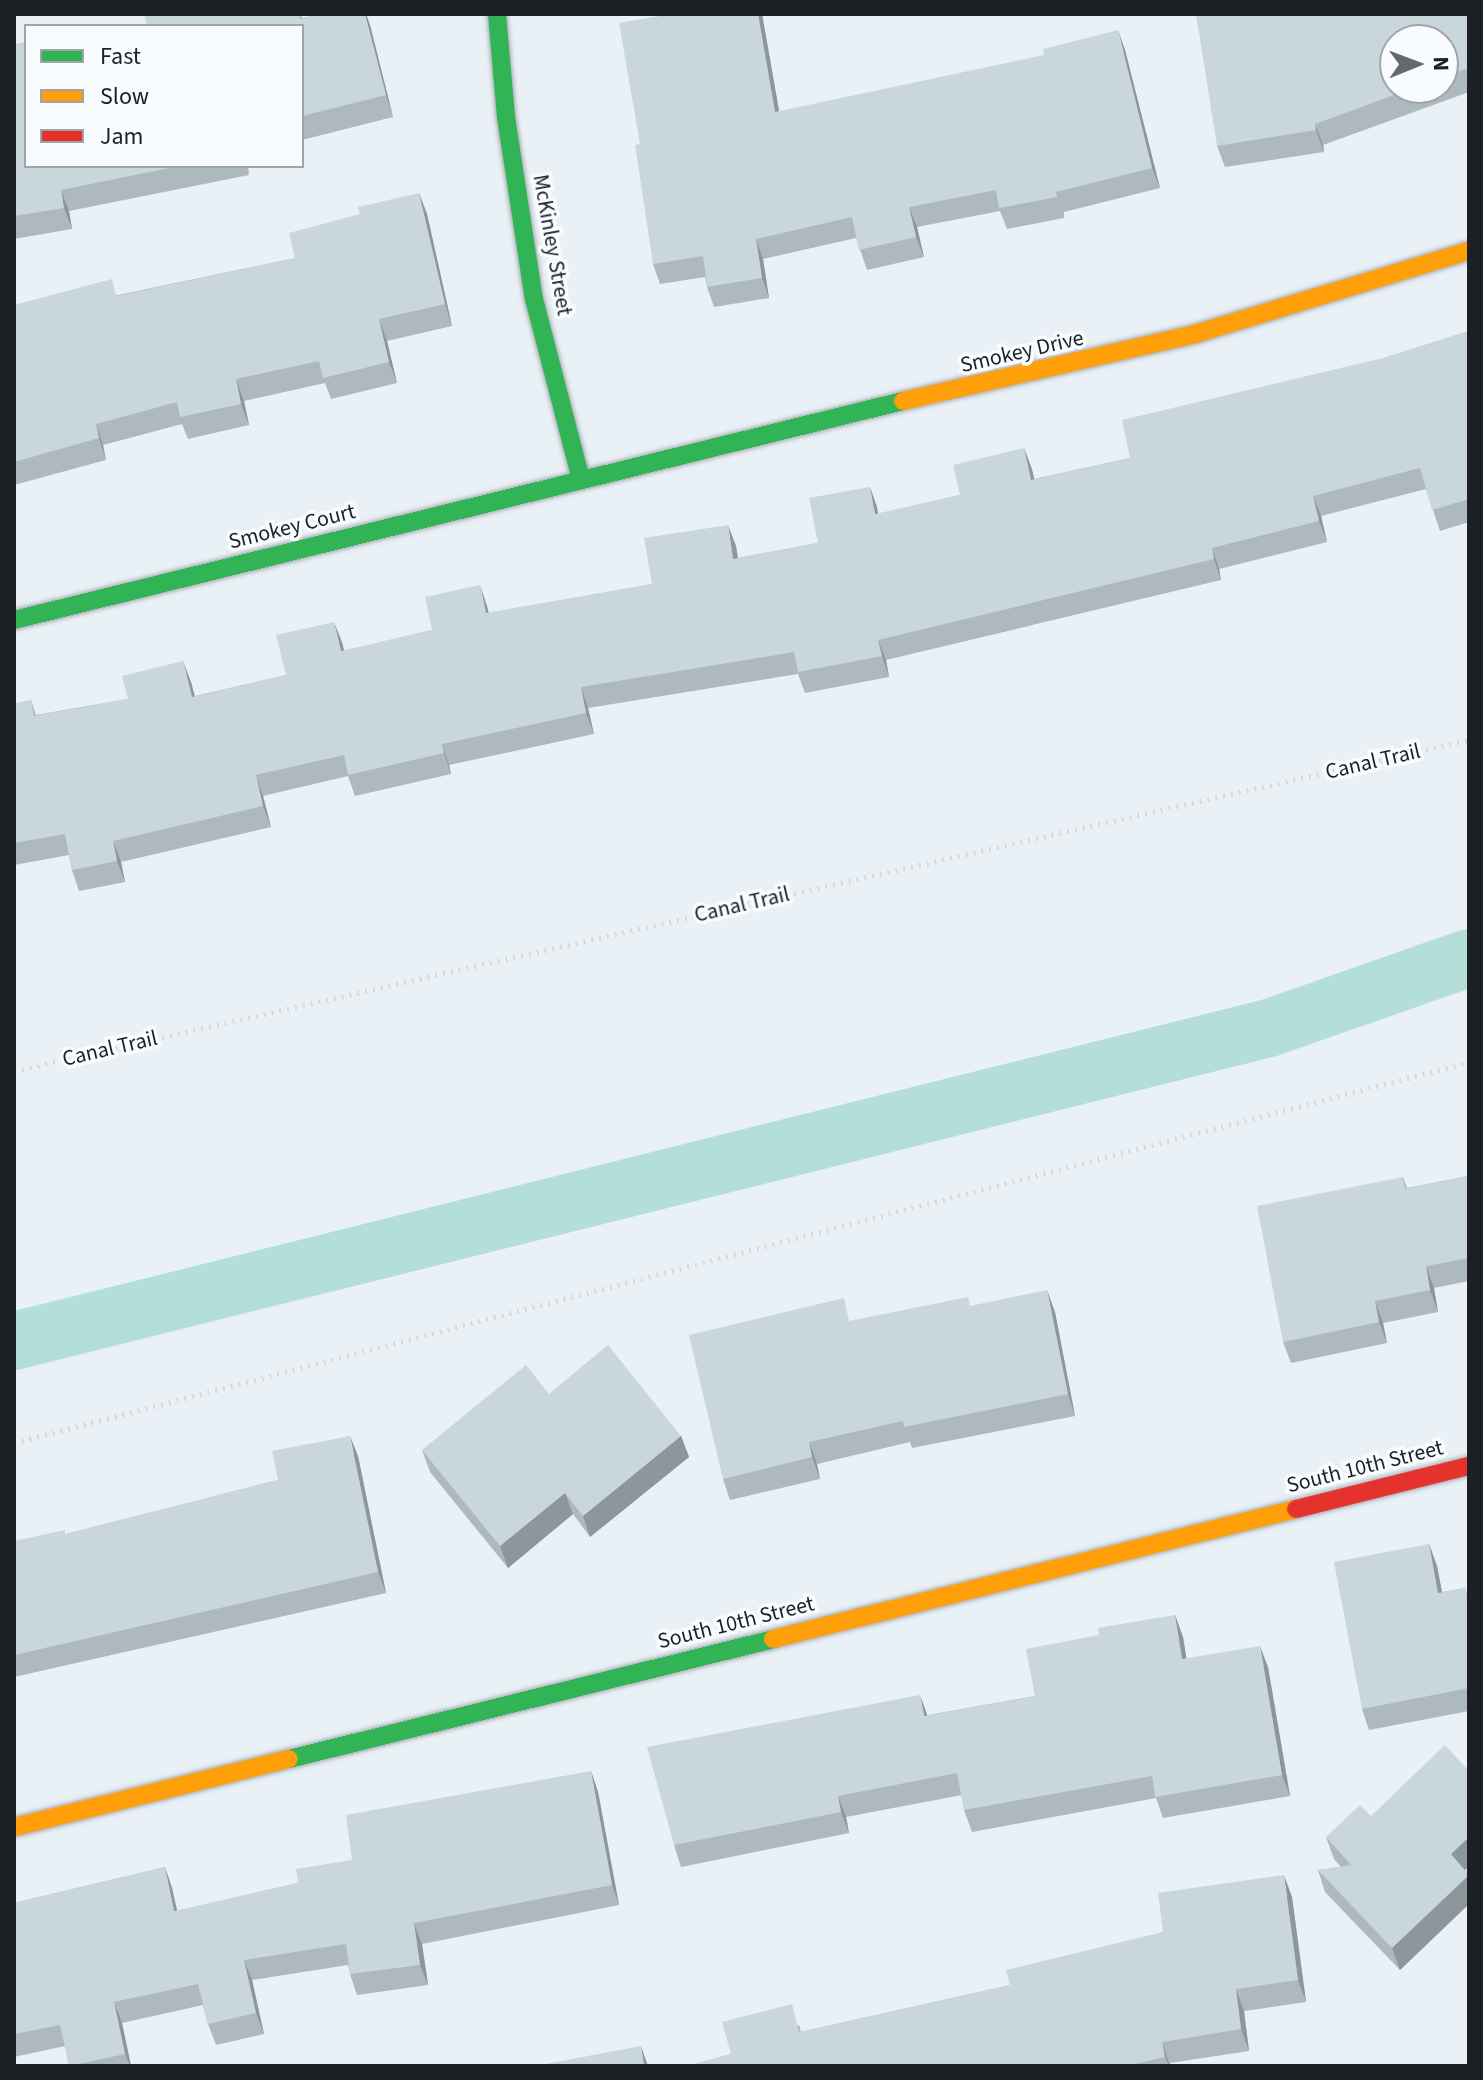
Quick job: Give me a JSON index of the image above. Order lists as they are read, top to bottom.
{
  "streets": {
    "street": [
      "McKinley Street",
      "Smokey Drive",
      "Smokey Court",
      "South 10th Street"
    ],
    "path": ["Canal Trail"]
  },
  "crossings": [
    ["McKinley Street", "Smokey Drive"],
    ["McKinley Street", "Smokey Court"],
    ["Smokey Drive", "Smokey Court"]
  ],
  "legend": ["Fast", "Slow", "Jam"],
  "north": "right"
}
